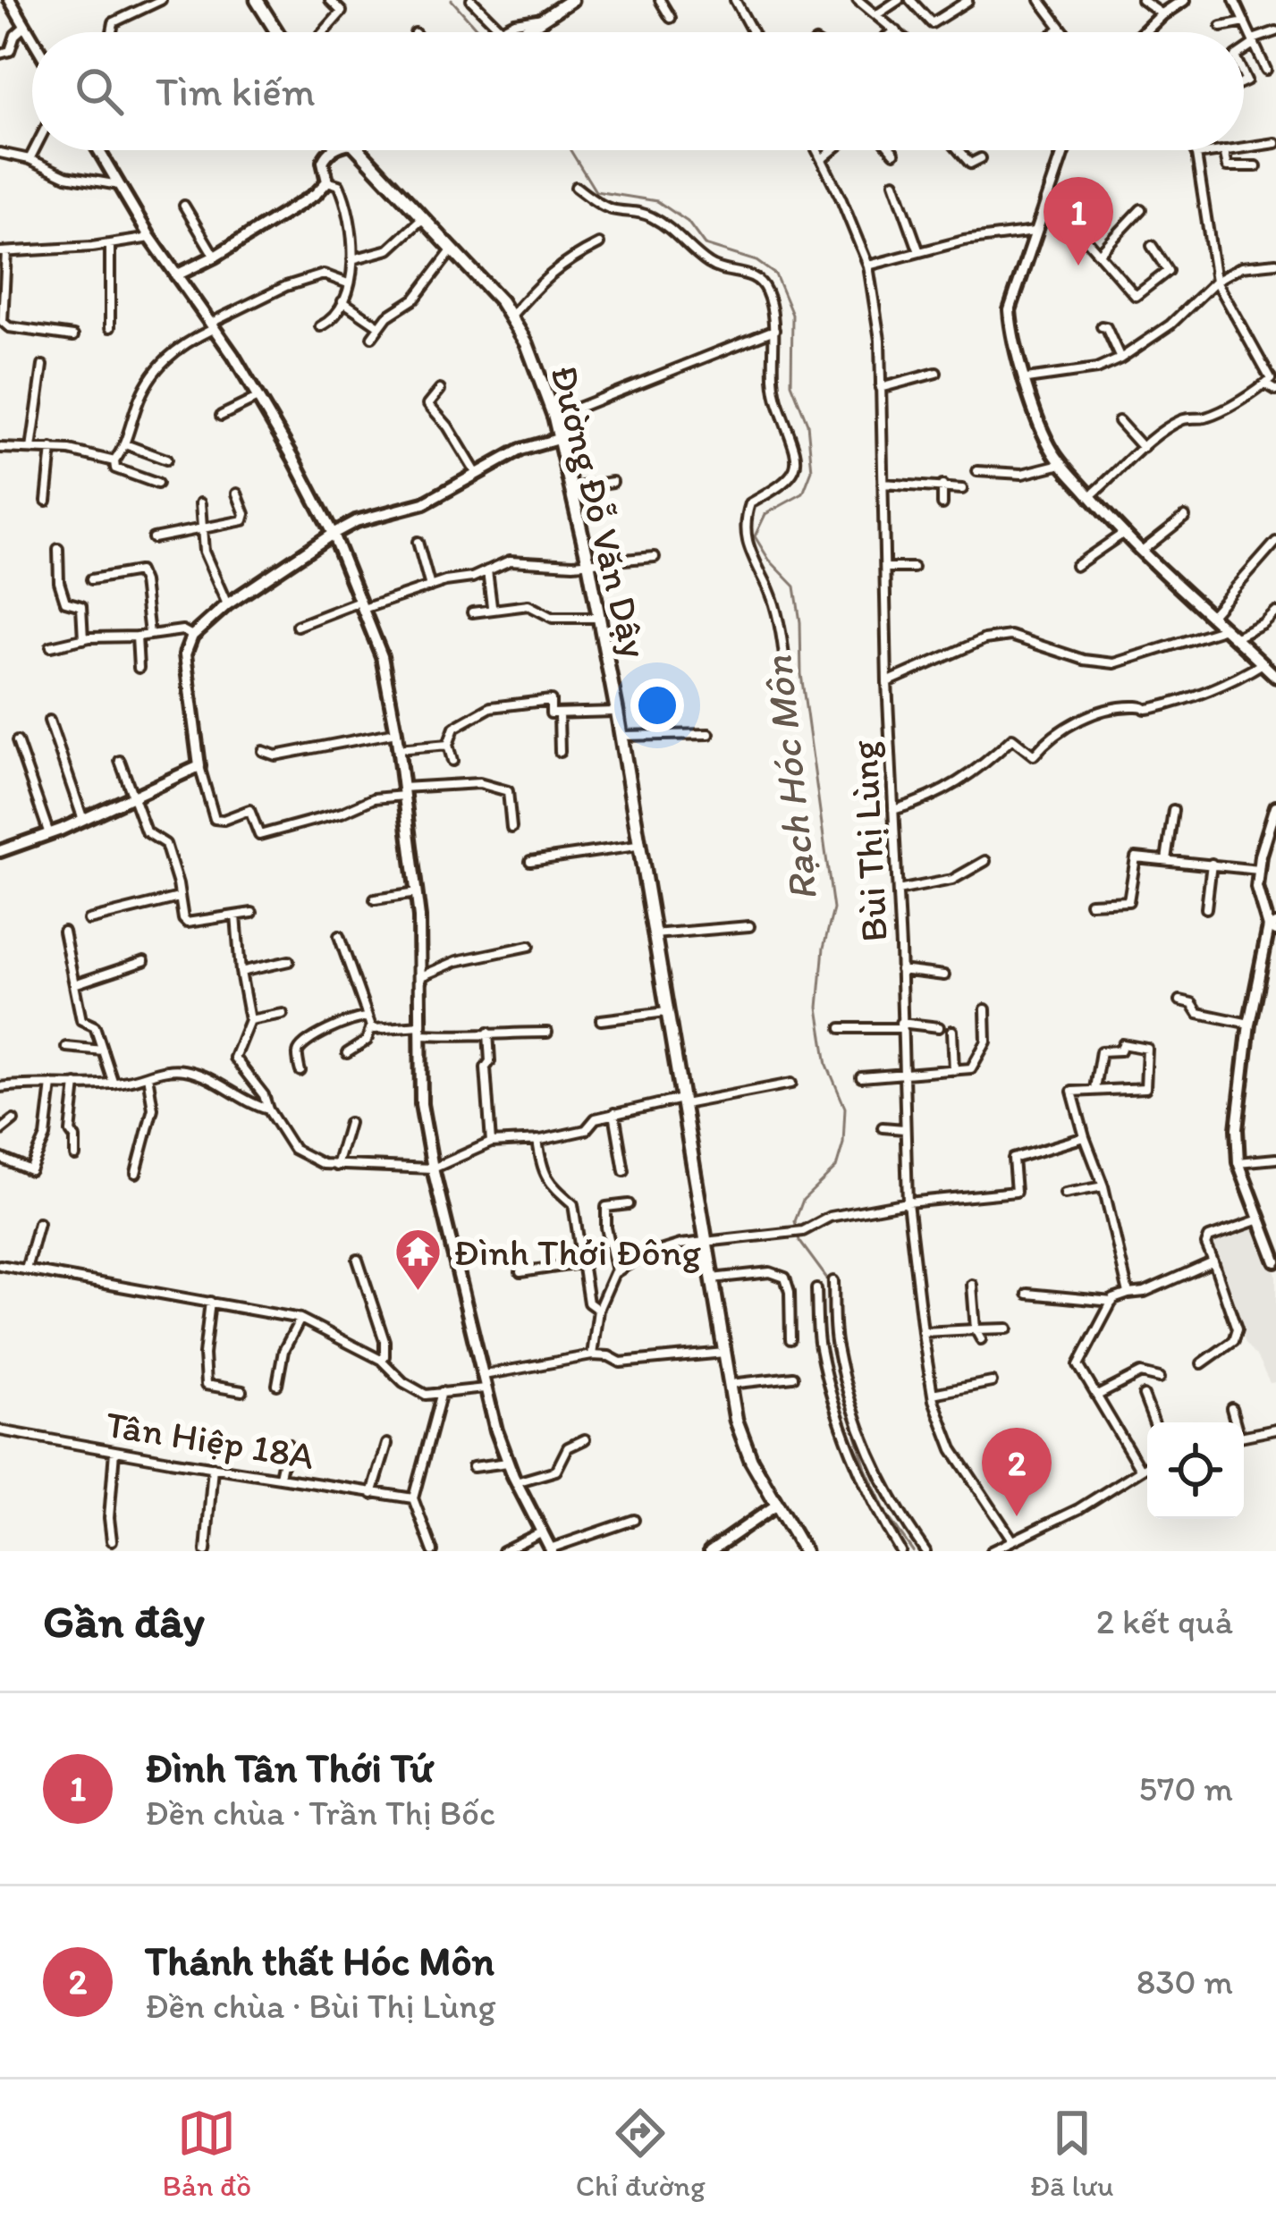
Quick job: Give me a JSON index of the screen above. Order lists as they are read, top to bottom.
{
  "streets": {
    "main road": ["Đường Đỗ Văn Dậy"],
    "street": ["Bùi Thị Lùng", "Tân Hiệp 18A"]
  },
  "water": ["Rạch Hóc Môn"],
  "places": {
    "temple": ["Đình Thới Đông"]
  },
  "page": {
    "search": "Tìm kiếm",
    "pins": ["1", "2"],
    "heading": ["Gần đây", "2 kết quả"],
    "list": [
      {
        "mark": "1",
        "name": "Đình Tân Thới Tứ",
        "note": "Đền chùa · Trần Thị Bốc",
        "value": "570 m"
      },
      {
        "mark": "2",
        "name": "Thánh thất Hóc Môn",
        "note": "Đền chùa · Bùi Thị Lùng",
        "value": "830 m"
      }
    ],
    "nav": ["Bản đồ", "Chỉ đường", "Đã lưu"]
  }
}
